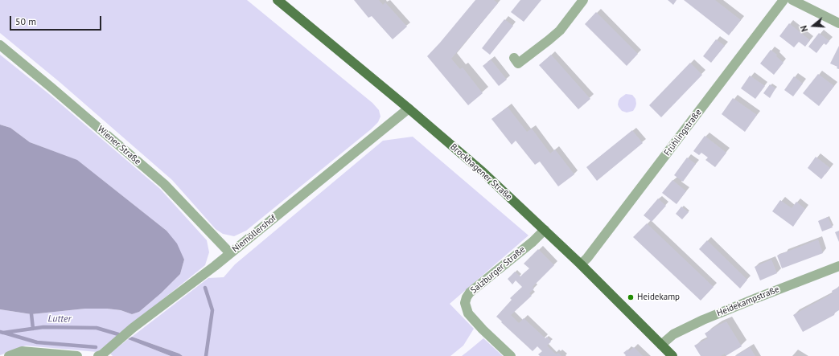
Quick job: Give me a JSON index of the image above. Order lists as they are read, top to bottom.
{
  "streets": {
    "main road": ["Brockhagener Straße"],
    "street": [
      "Frühlingstraße",
      "Wiener Straße",
      "Niemöllershof",
      "Salzburger Straße",
      "Heidekampstraße"
    ]
  },
  "crossings": [
    ["Frühlingstraße", "Brockhagener Straße"],
    ["Wiener Straße", "Niemöllershof"],
    ["Brockhagener Straße", "Niemöllershof"],
    ["Brockhagener Straße", "Salzburger Straße"],
    ["Brockhagener Straße", "Heidekampstraße"]
  ],
  "water": ["Lutter"],
  "places": ["Heidekamp"],
  "scale_bar": "50 m",
  "north": "left"
}
